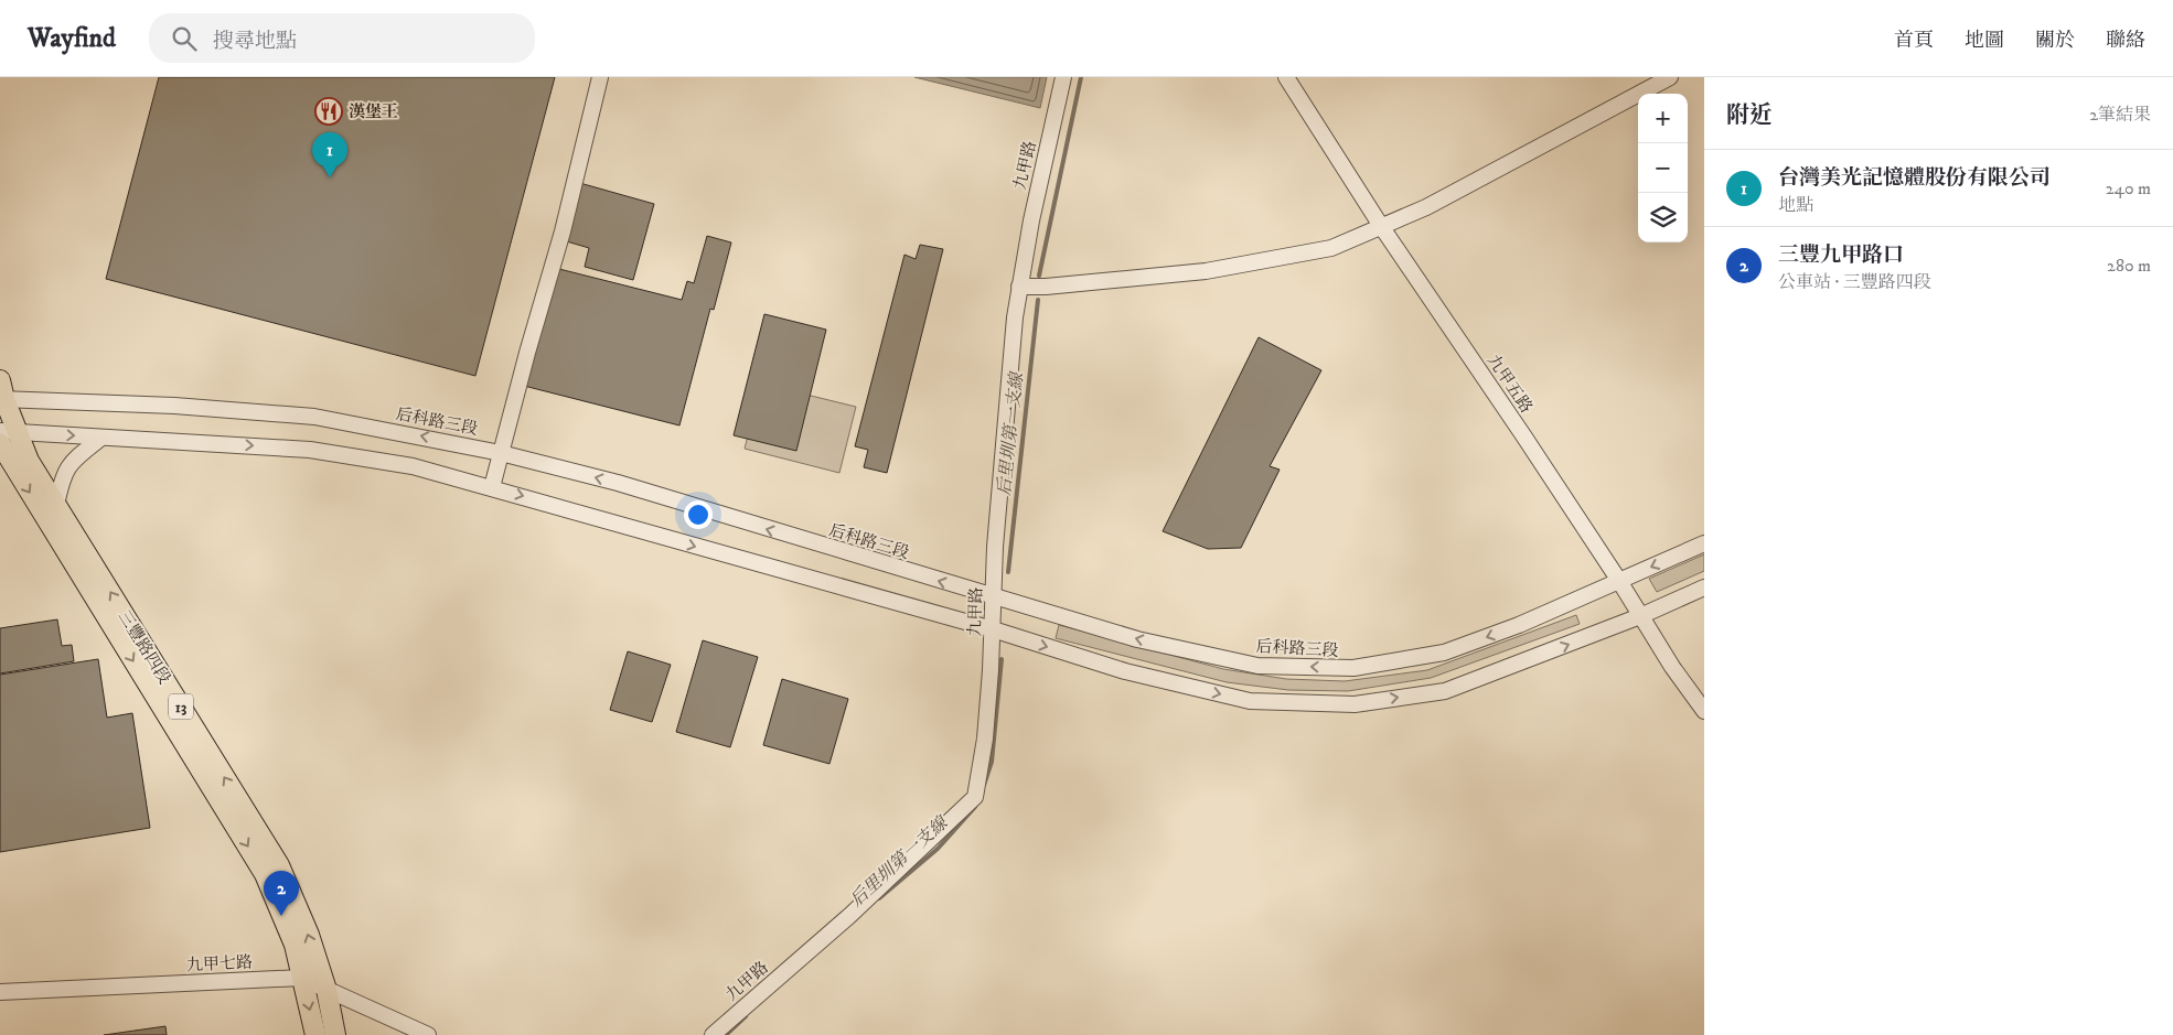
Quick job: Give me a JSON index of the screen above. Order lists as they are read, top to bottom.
{
  "streets": {
    "main road": ["三豐路四段", "13"],
    "street": [
      "九甲路",
      "九甲五路",
      "后科路三段",
      "九甲七路"
    ]
  },
  "crossings": [
    ["九甲路", "后科路三段"],
    ["九甲五路", "后科路三段"],
    ["后科路三段", "三豐路四段"],
    ["三豐路四段", "九甲七路"]
  ],
  "water": ["后里圳第一支線"],
  "places": {
    "restaurant": ["漢堡王"]
  },
  "page": {
    "header": "Wayfind",
    "search": "搜尋地點",
    "nav": [
      "首頁",
      "地圖",
      "關於",
      "聯絡"
    ],
    "heading": ["附近", "2筆結果"],
    "map_buttons": ["+", "−"],
    "pins": ["1", "2"],
    "list": [
      {
        "mark": "1",
        "name": "台灣美光記憶體股份有限公司",
        "note": "地點",
        "value": "240 m"
      },
      {
        "mark": "2",
        "name": "三豐九甲路口",
        "note": "公車站 · 三豐路四段",
        "value": "280 m"
      }
    ]
  }
}
